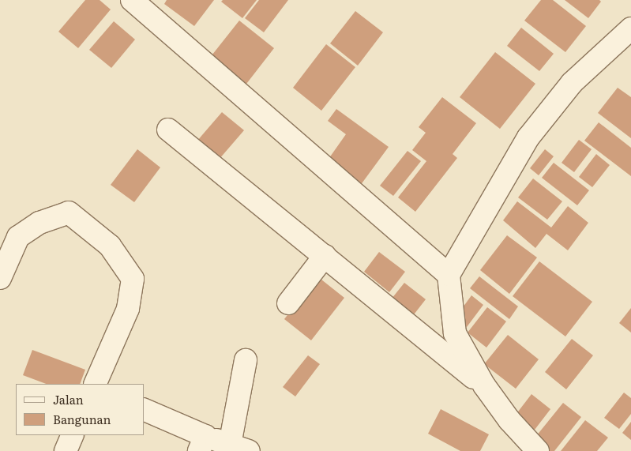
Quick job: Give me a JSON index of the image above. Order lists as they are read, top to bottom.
{
  "legend": ["Jalan", "Bangunan"]
}
